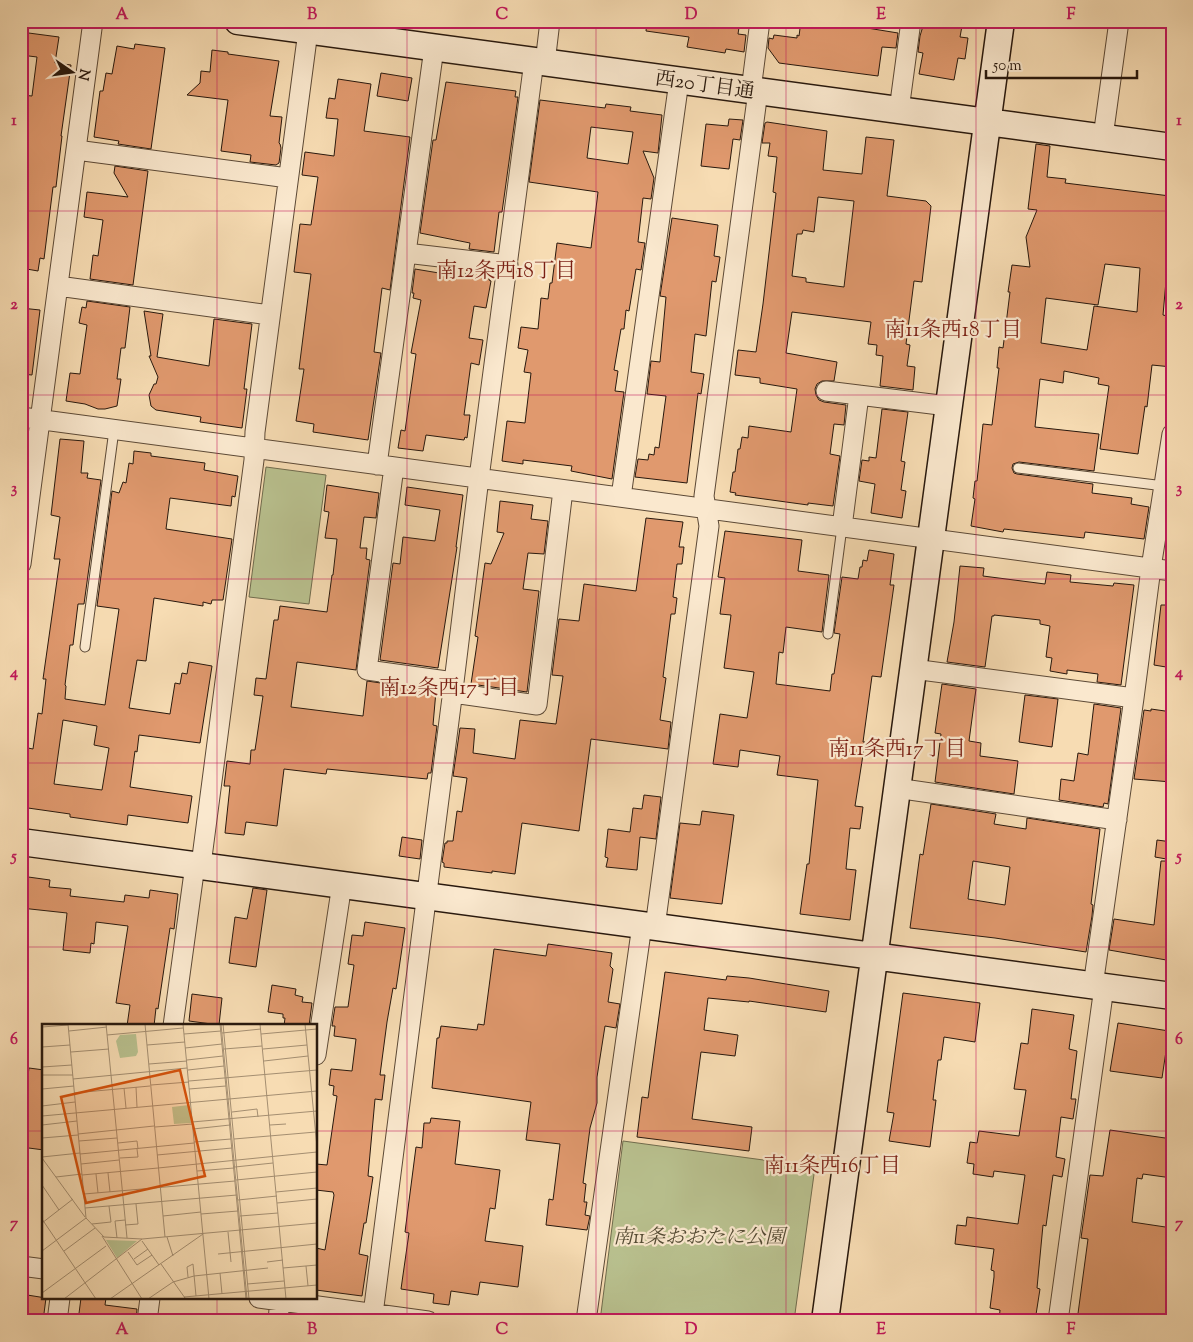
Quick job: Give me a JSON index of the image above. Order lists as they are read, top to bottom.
{
  "streets": {
    "street": ["西20丁目通"]
  },
  "districts": [
    "南12条西18丁目",
    "南11条西18丁目",
    "南12条西17丁目",
    "南11条西17丁目",
    "南11条西16丁目"
  ],
  "parks": ["南11条おおたに公園"],
  "scale_bar": "50 m",
  "north": "right",
  "grid": {
    "columns": [
      "A",
      "B",
      "C",
      "D",
      "E",
      "F"
    ],
    "rows": [
      "1",
      "2",
      "3",
      "4",
      "5",
      "6",
      "7"
    ]
  }
}
